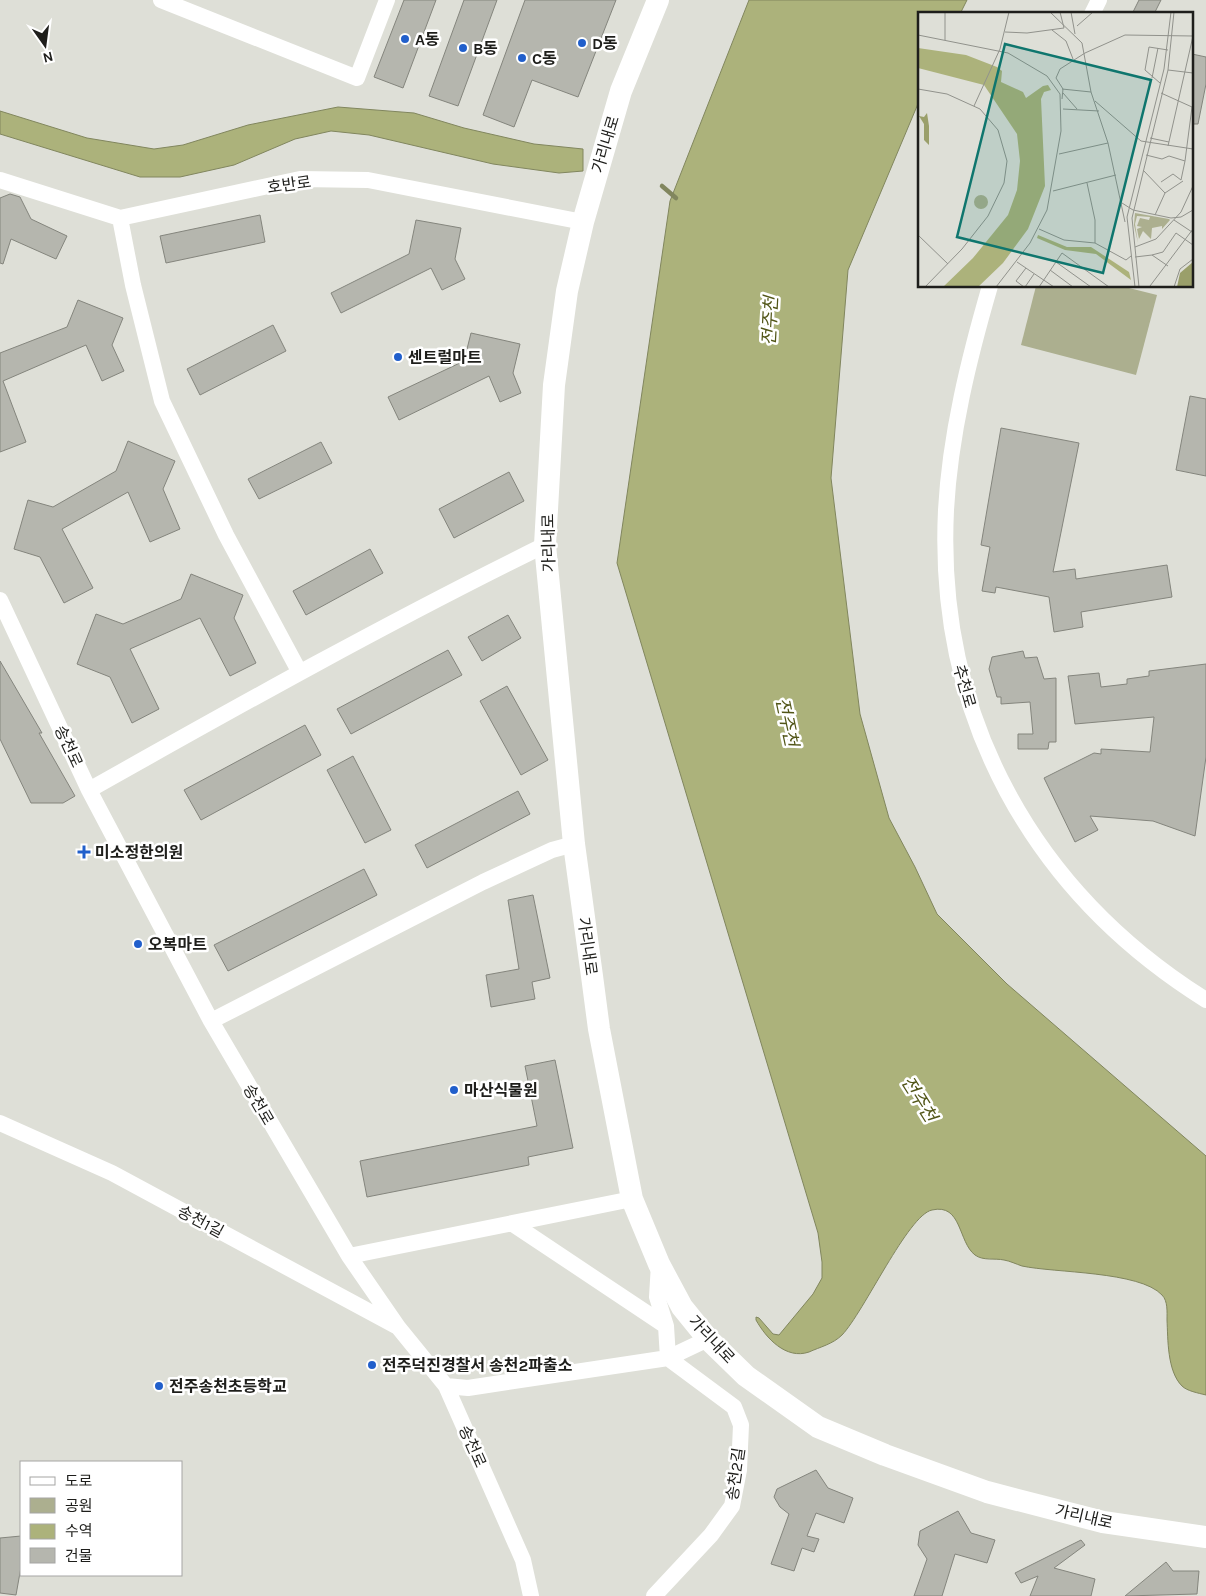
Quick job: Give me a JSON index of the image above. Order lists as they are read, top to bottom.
{
  "streets": {
    "street": [
      "가리내로",
      "호반로",
      "추천로",
      "송천로",
      "송천1길",
      "송천2길"
    ]
  },
  "crossings": [
    ["가리내로", "호반로"],
    ["송천로", "송천1길"]
  ],
  "water": ["전주천"],
  "places": {
    "other": [
      "A동",
      "D동",
      "B동",
      "C동",
      "센트럴마트",
      "오복마트",
      "마산식물원",
      "전주덕진경찰서 송천2파출소",
      "전주송천초등학교"
    ],
    "health": ["미소정한의원"]
  },
  "legend": [
    "도로",
    "공원",
    "수역",
    "건물"
  ],
  "north": "bottom"
}
